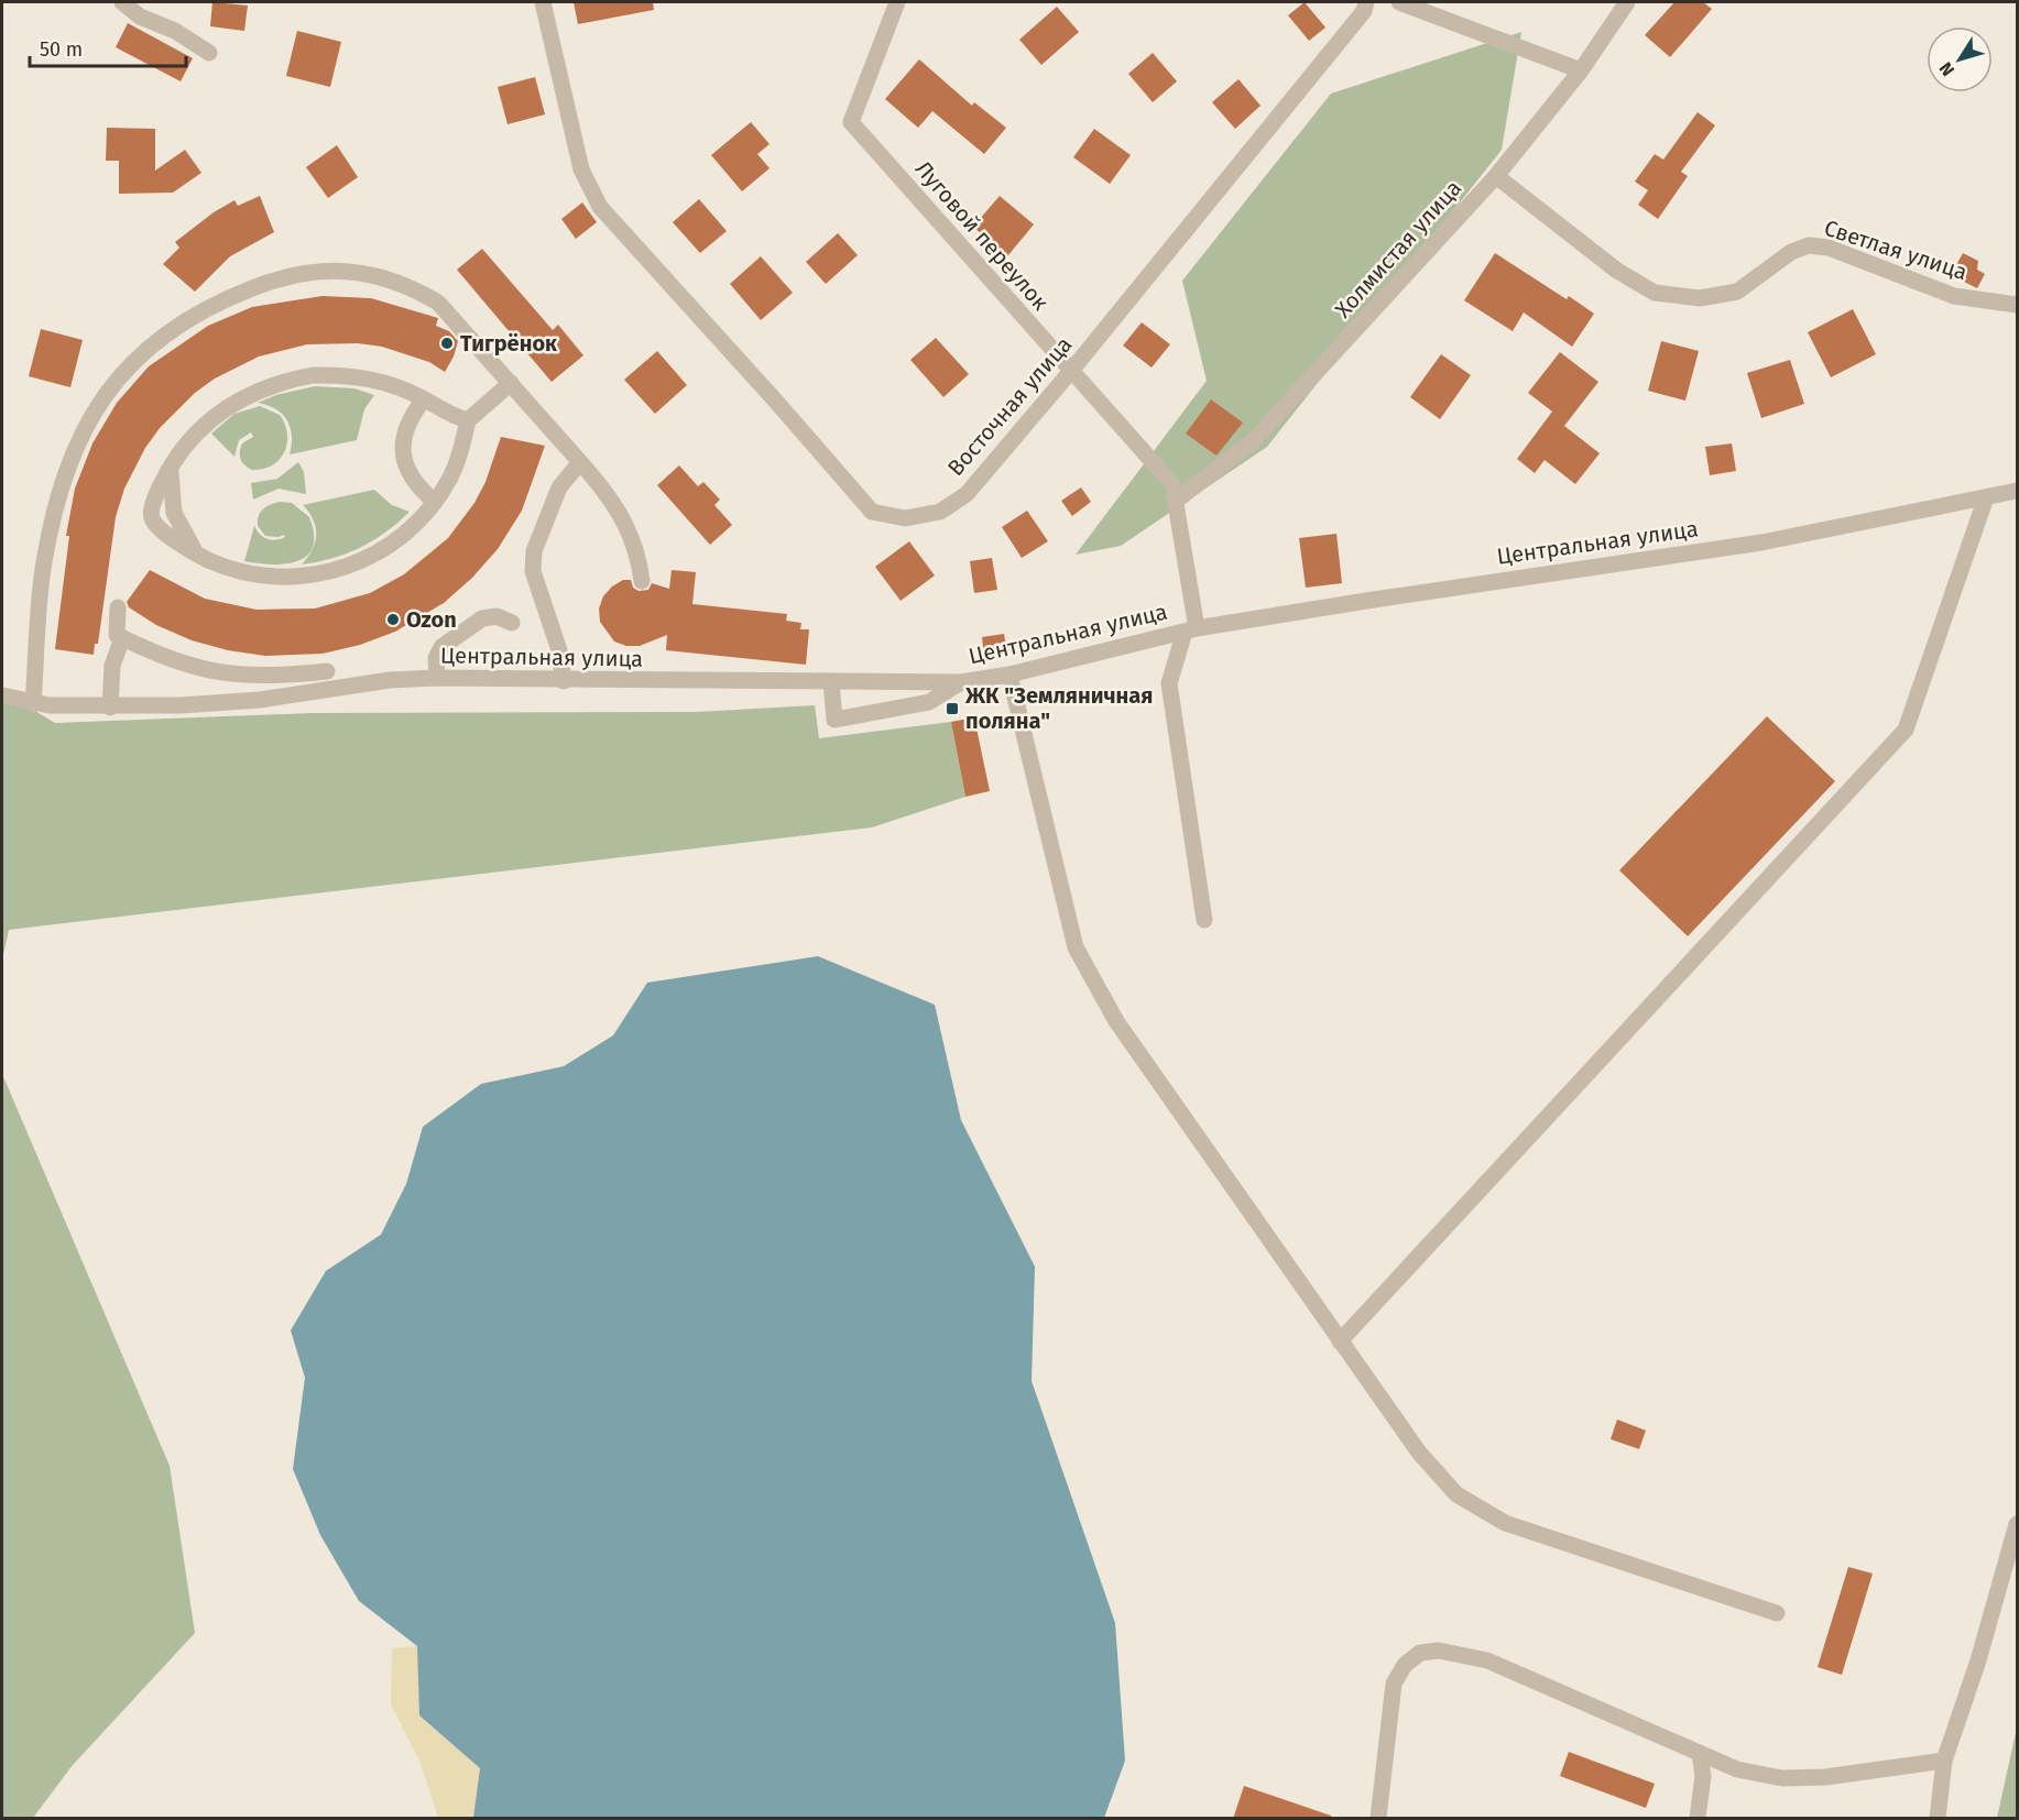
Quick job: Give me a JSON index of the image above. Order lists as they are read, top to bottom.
{
  "streets": {
    "street": [
      "Луговой переулок",
      "Холмистая улица",
      "Светлая улица",
      "Восточная улица",
      "Центральная улица"
    ]
  },
  "crossings": [
    ["Луговой переулок", "Холмистая улица"],
    ["Луговой переулок", "Восточная улица"],
    ["Луговой переулок", "Центральная улица"],
    ["Холмистая улица", "Светлая улица"]
  ],
  "places": {
    "other": ["Тигрёнок", "Ozon"],
    "transit": ["ЖК \"Земляничная поляна\""]
  },
  "scale_bar": "50 m",
  "north": "bottom left"
}
